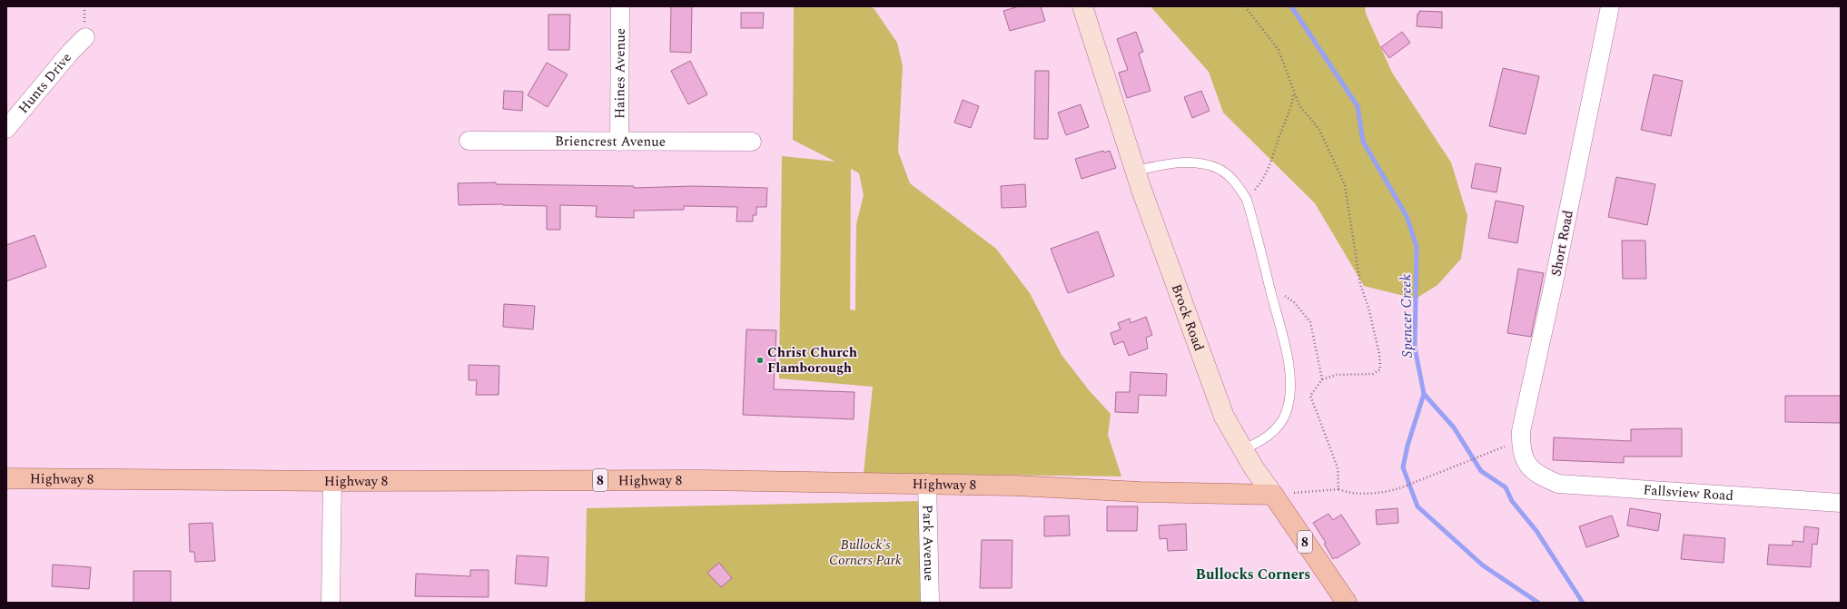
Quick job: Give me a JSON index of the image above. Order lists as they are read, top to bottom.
{
  "streets": {
    "main road": ["Brock Road", "Highway 8", "8"],
    "street": [
      "Haines Avenue",
      "Hunts Drive",
      "Briencrest Avenue",
      "Short Road",
      "Fallsview Road",
      "Park Avenue"
    ]
  },
  "crossings": [
    ["Haines Avenue", "Briencrest Avenue"],
    ["Short Road", "Fallsview Road"],
    ["Brock Road", "Highway 8"],
    ["Highway 8", "Park Avenue"]
  ],
  "districts": ["Bullocks Corners"],
  "water": ["Spencer Creek"],
  "parks": ["Bullock's Corners Park"],
  "places": ["Christ Church Flamborough"]
}
